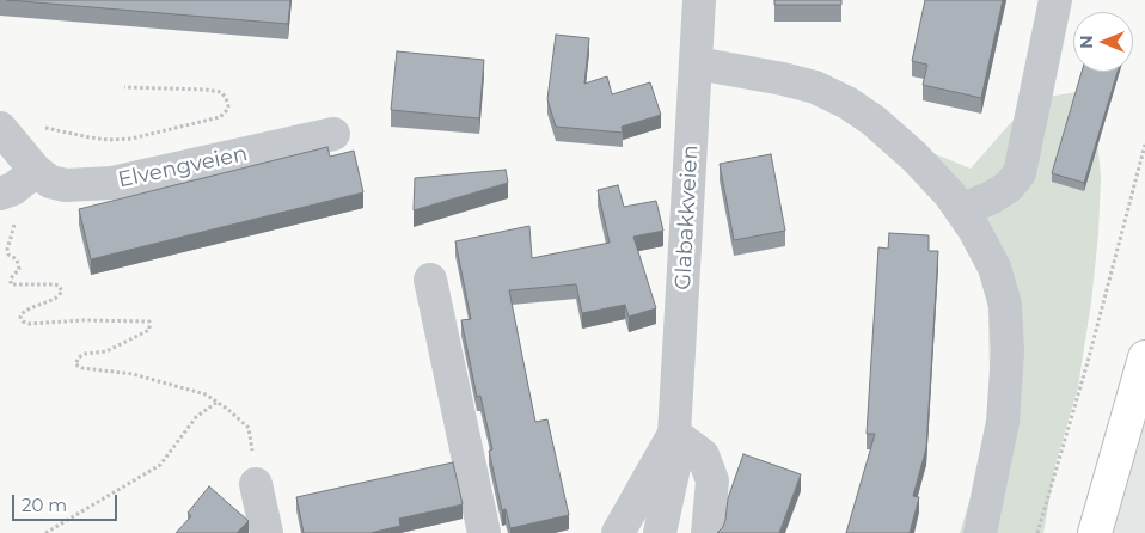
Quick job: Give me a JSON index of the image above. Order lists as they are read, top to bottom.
{
  "streets": {
    "street": ["Elvengveien", "Glabakkveien"]
  },
  "scale_bar": "20 m",
  "north": "left"
}
